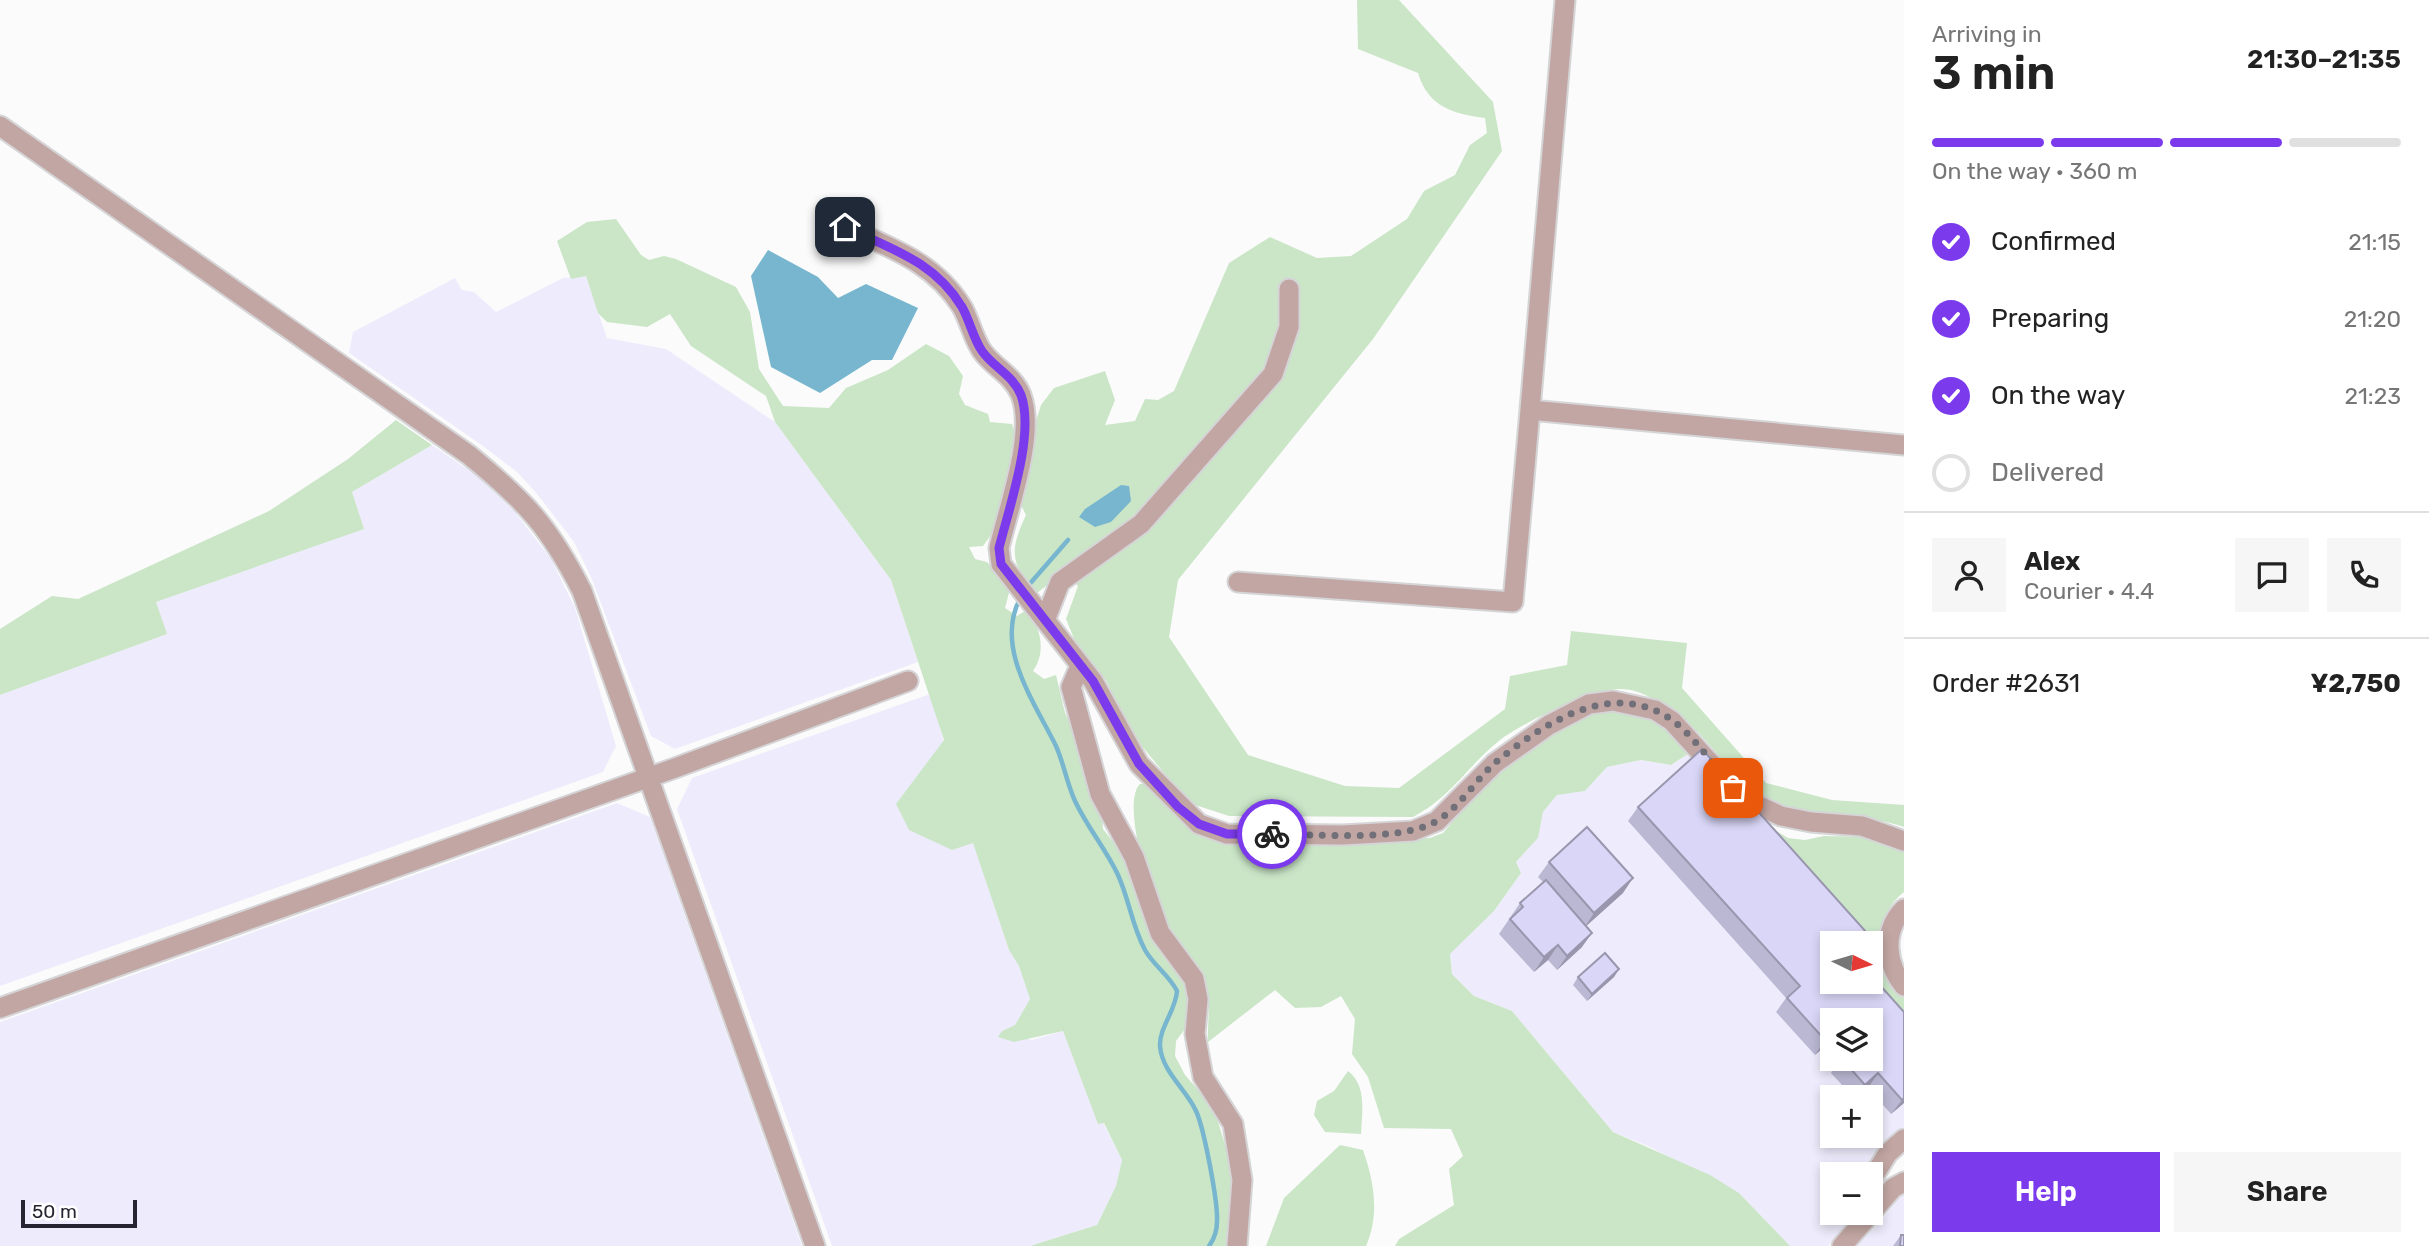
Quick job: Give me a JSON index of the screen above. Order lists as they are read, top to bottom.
{
  "scale_bar": "50 m",
  "north": "right",
  "page": {
    "heading": ["3 min", "Arriving in", "21:30–21:35"],
    "panel": [
      "Alex",
      "Courier · 4.4",
      "Order #2631",
      "¥2,750"
    ],
    "bar": "On the way · 360 m",
    "list": [
      ["Confirmed", "21:15"],
      ["Preparing", "21:20"],
      ["On the way", "21:23"],
      "Delivered"
    ],
    "map_buttons": ["+", "−"],
    "buttons": ["Help", "Share"],
    "scale": "50 m"
  }
}
